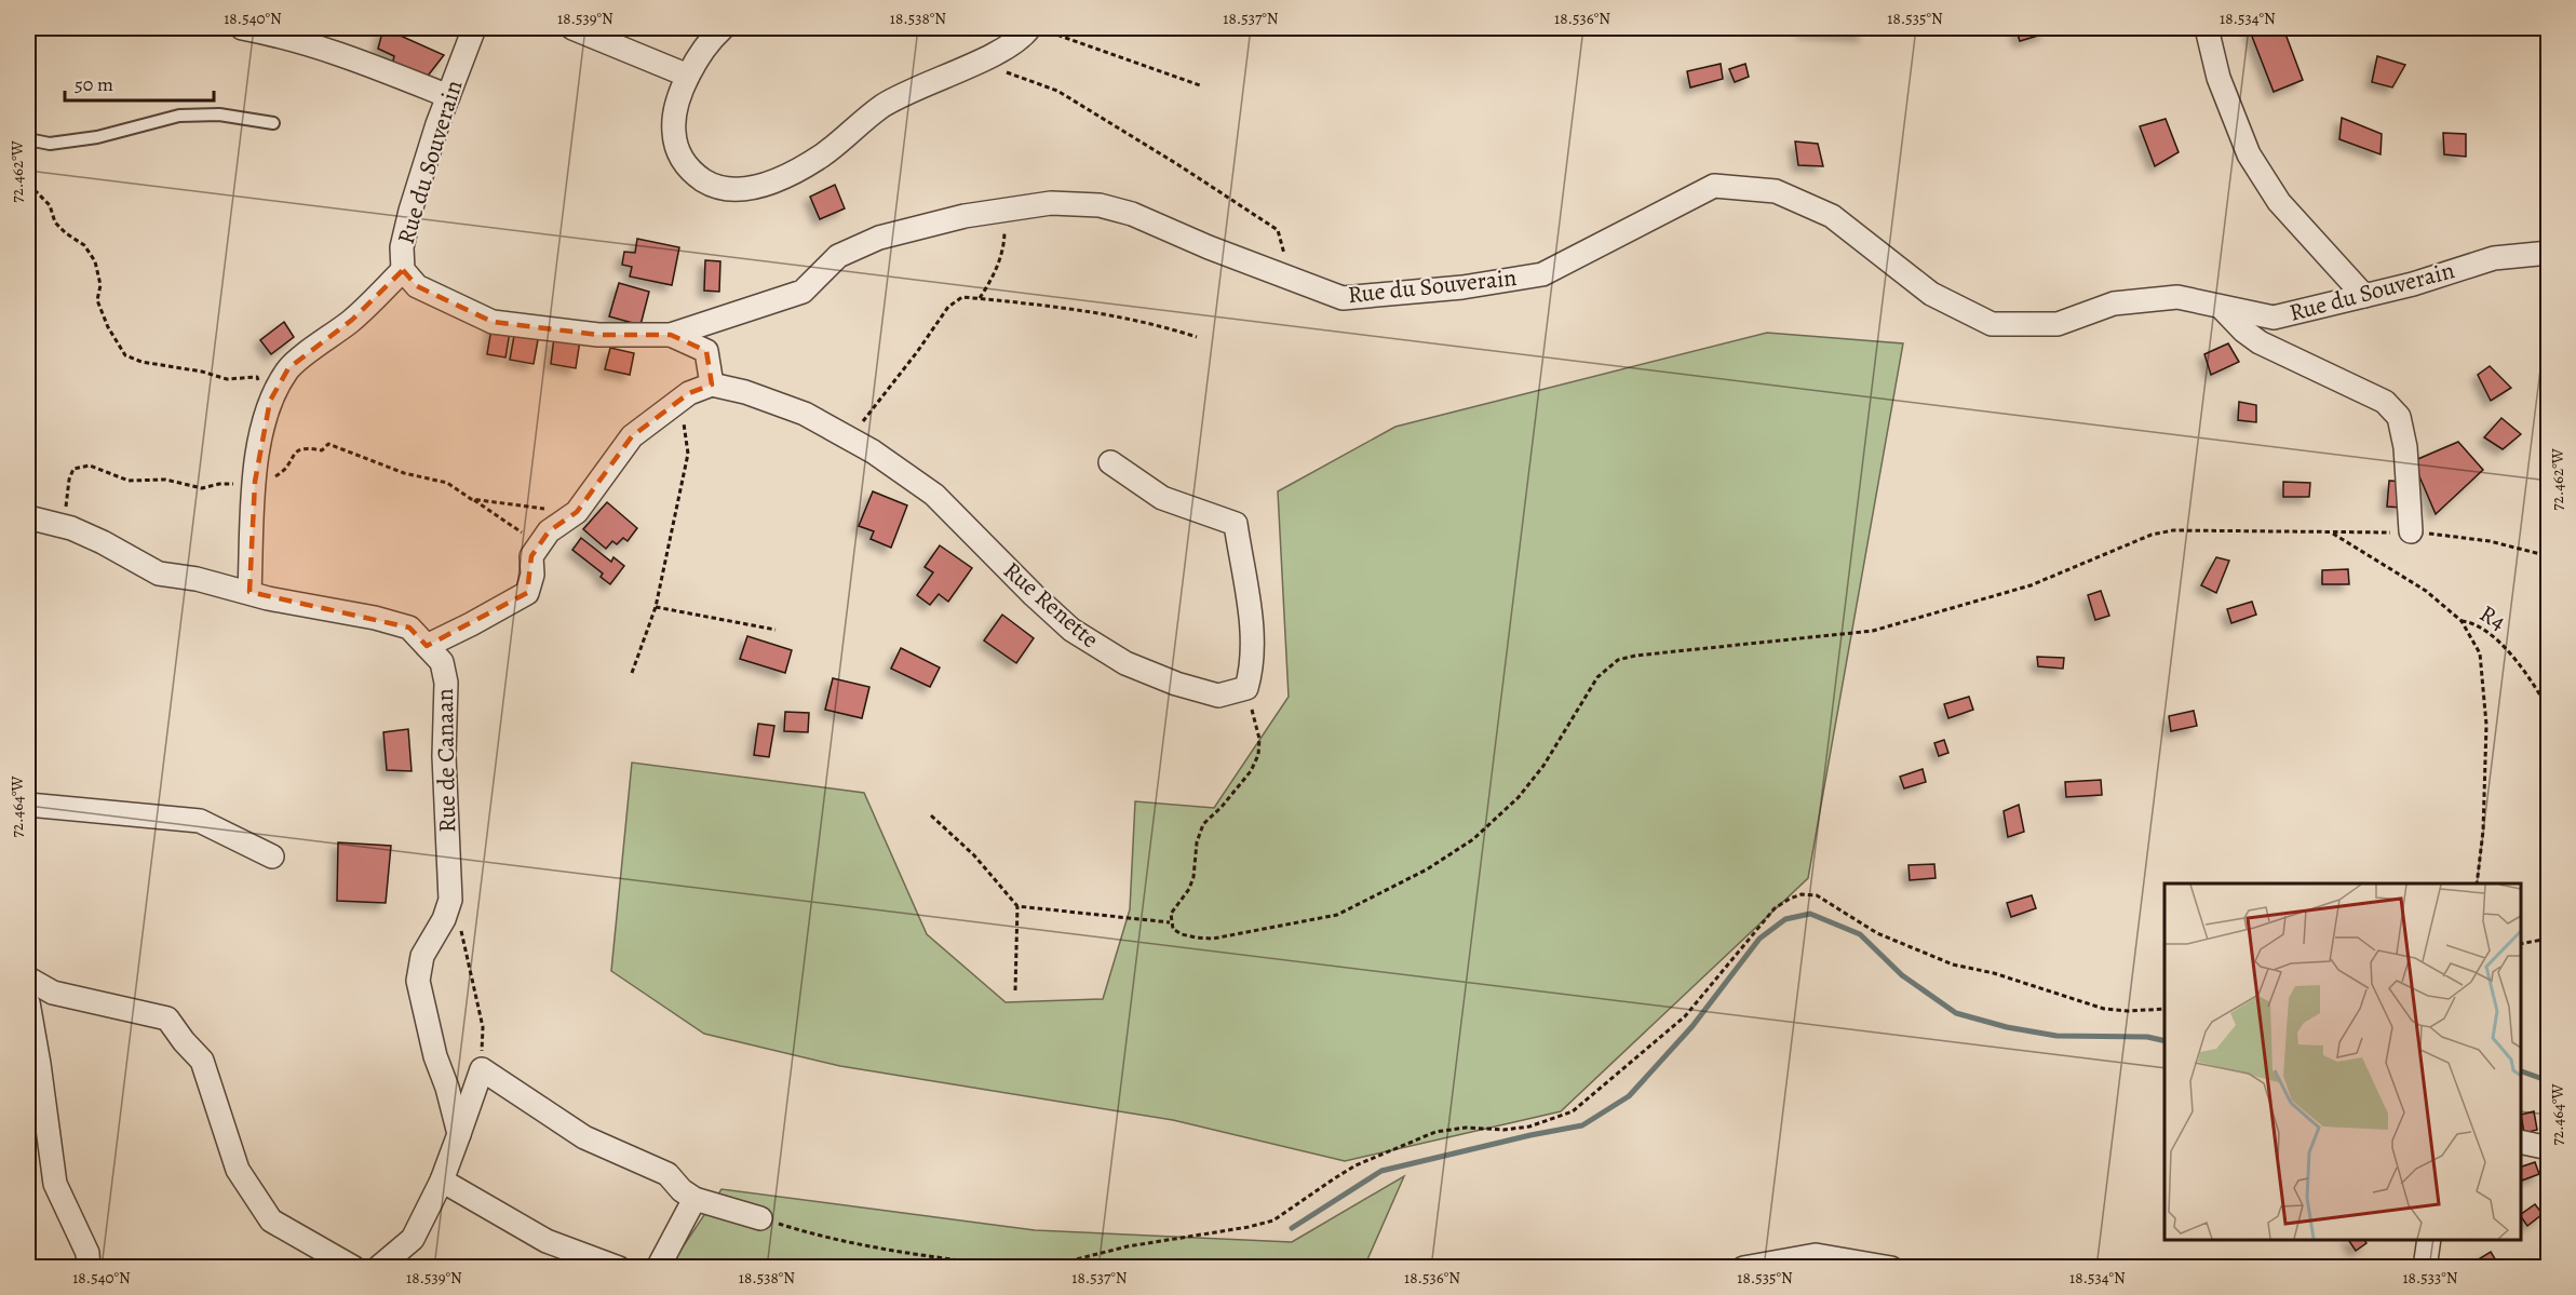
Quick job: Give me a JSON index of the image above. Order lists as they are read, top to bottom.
{
  "streets": {
    "street": ["Rue du Souverain", "Rue Renette", "Rue de Canaan"],
    "path": ["R4"]
  },
  "scale_bar": "50 m",
  "coordinates": [
    "18.540°N",
    "18.539°N",
    "18.538°N",
    "18.537°N",
    "18.536°N",
    "18.535°N",
    "18.534°N",
    "72.462°W",
    "72.464°W",
    "18.533°N"
  ]
}
